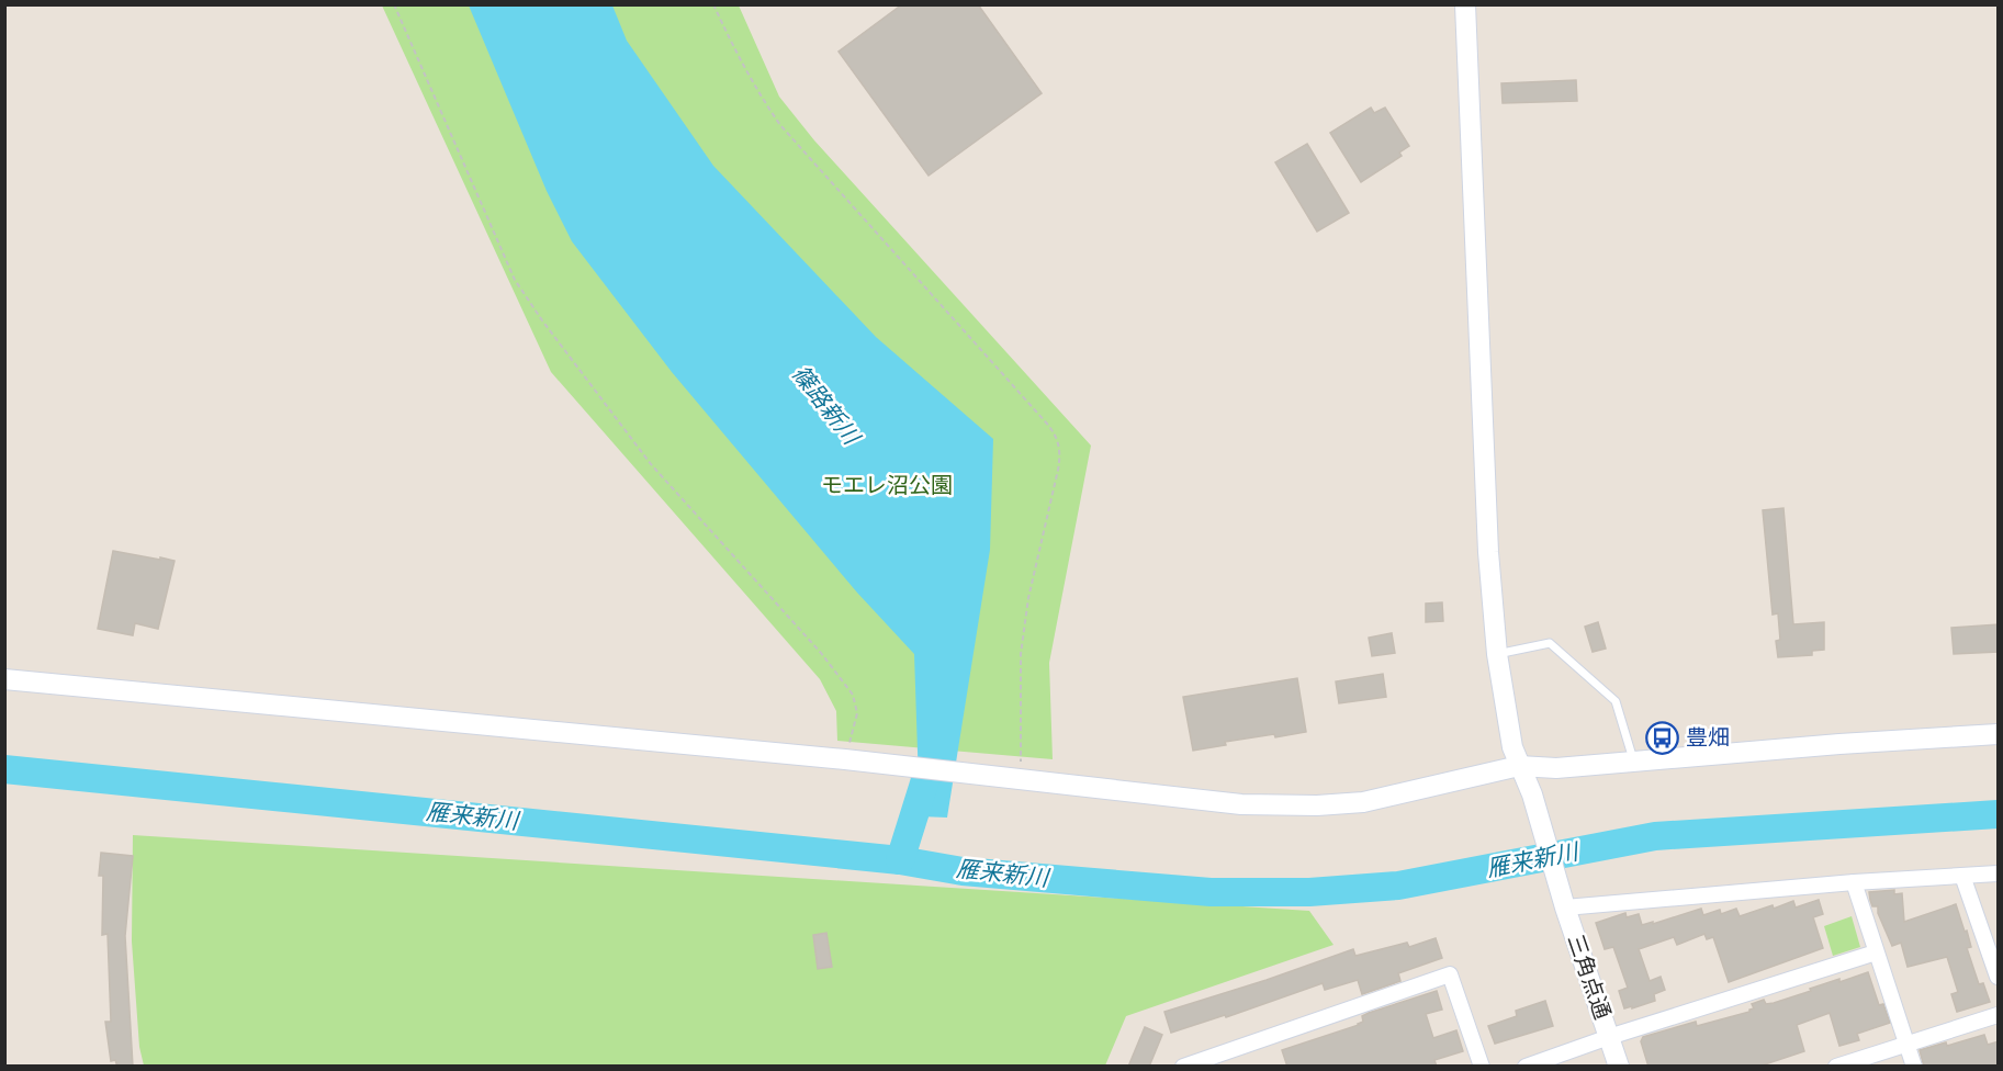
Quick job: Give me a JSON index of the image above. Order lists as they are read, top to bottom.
{
  "streets": {
    "street": ["三角点通"]
  },
  "water": ["篠路新川", "雁来新川"],
  "parks": ["モエレ沼公園"],
  "places": {
    "bus stop": ["豊畑"]
  }
}
